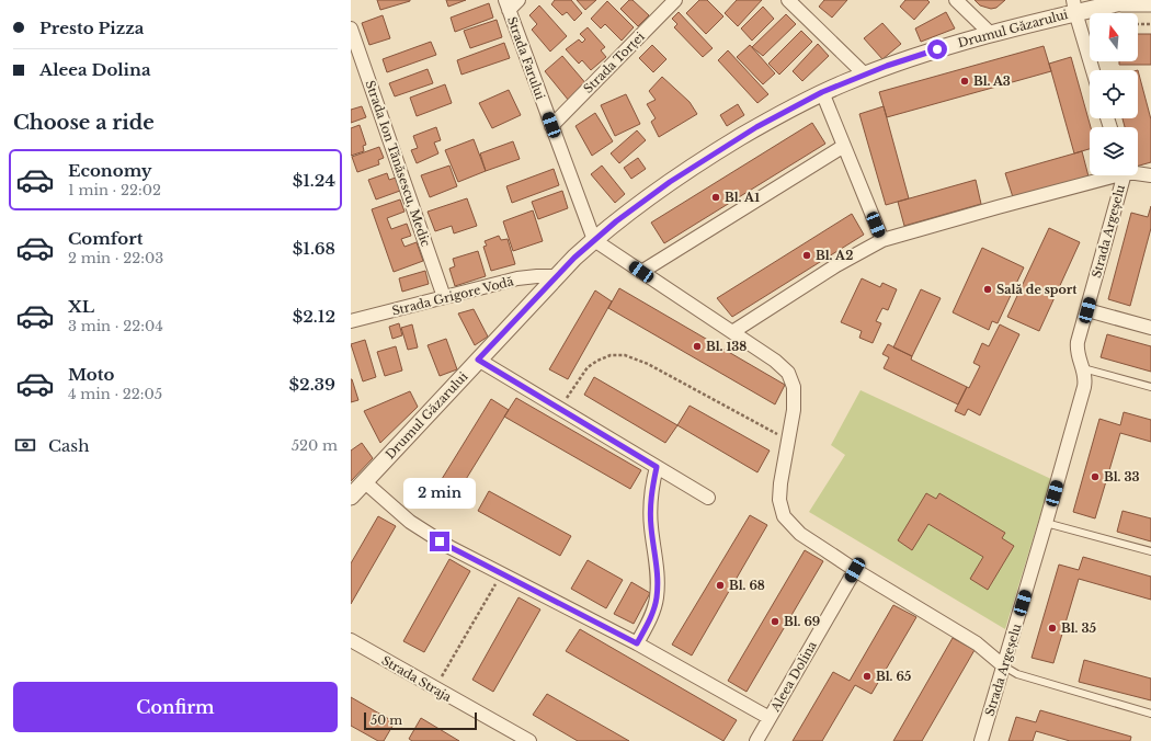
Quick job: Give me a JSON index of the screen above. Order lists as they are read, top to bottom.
{
  "streets": {
    "street": [
      "Drumul Găzarului",
      "Strada Farului",
      "Strada Torței",
      "Strada Ion Tănăsescu, Medic",
      "Strada Argeșelu",
      "Strada Grigore Vodă",
      "Aleea Dolina",
      "Strada Straja"
    ]
  },
  "crossings": [
    ["Drumul Găzarului", "Strada Farului"],
    ["Drumul Găzarului", "Strada Grigore Vodă"],
    ["Drumul Găzarului", "Aleea Dolina"],
    ["Strada Farului", "Strada Torței"],
    ["Strada Ion Tănăsescu, Medic", "Strada Grigore Vodă"]
  ],
  "places": [
    "Bl. A3",
    "Bl. A1",
    "Bl. A2",
    "Sală de sport",
    "Bl. 138",
    "Bl. 33",
    "Bl. 68",
    "Bl. 69",
    "Bl. 35",
    "Bl. 65"
  ],
  "scale_bar": "50 m",
  "north": "top",
  "page": {
    "banner": ["Presto Pizza", "Aleea Dolina"],
    "heading": "Choose a ride",
    "list": [
      {
        "name": "Economy",
        "note": "1 min · 22:02",
        "value": "$1.24"
      },
      {
        "name": "Comfort",
        "note": "2 min · 22:03",
        "value": "$1.68"
      },
      {
        "name": "XL",
        "note": "3 min · 22:04",
        "value": "$2.12"
      },
      {
        "name": "Moto",
        "note": "4 min · 22:05",
        "value": "$2.39"
      }
    ],
    "pay": ["Cash", "520 m"],
    "bubble": "2 min",
    "buttons": "Confirm",
    "scale": "50 m"
  }
}
